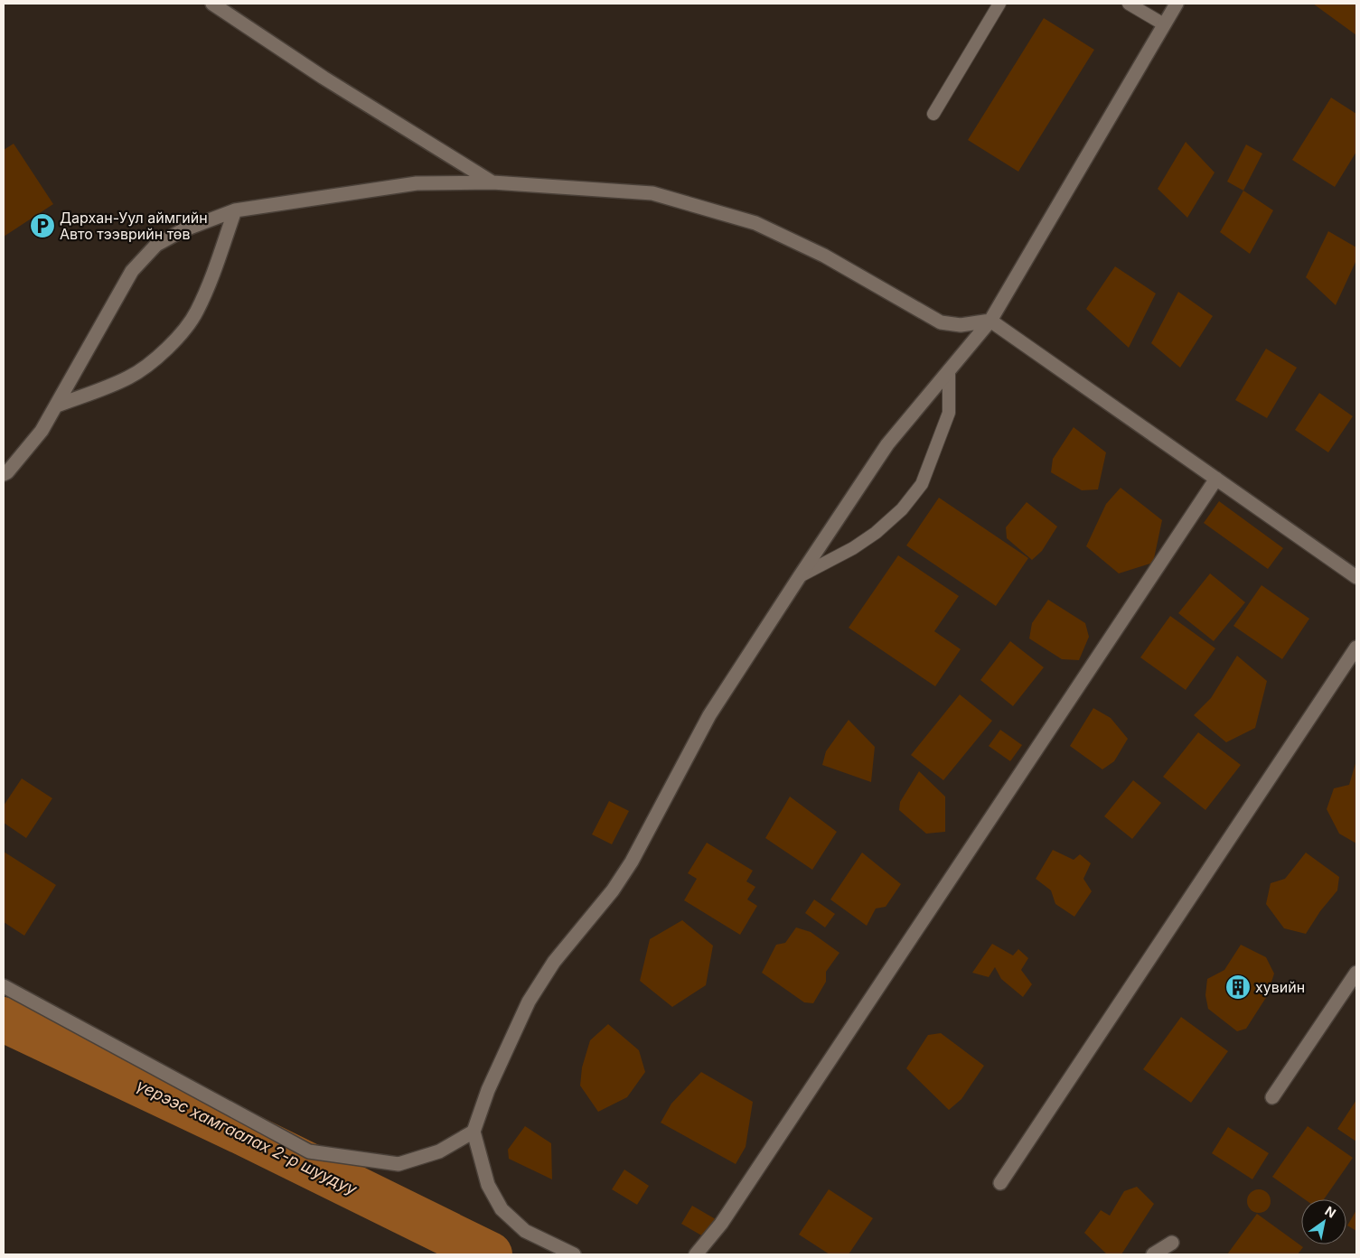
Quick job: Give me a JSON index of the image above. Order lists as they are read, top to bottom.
{
  "water": ["үерээс хамгаалах 2-р шуудуу"],
  "places": {
    "parking": ["Дархан-Уул аймгийн Авто тээврийн төв"],
    "building": ["хувийн"]
  },
  "north": "top right"
}
